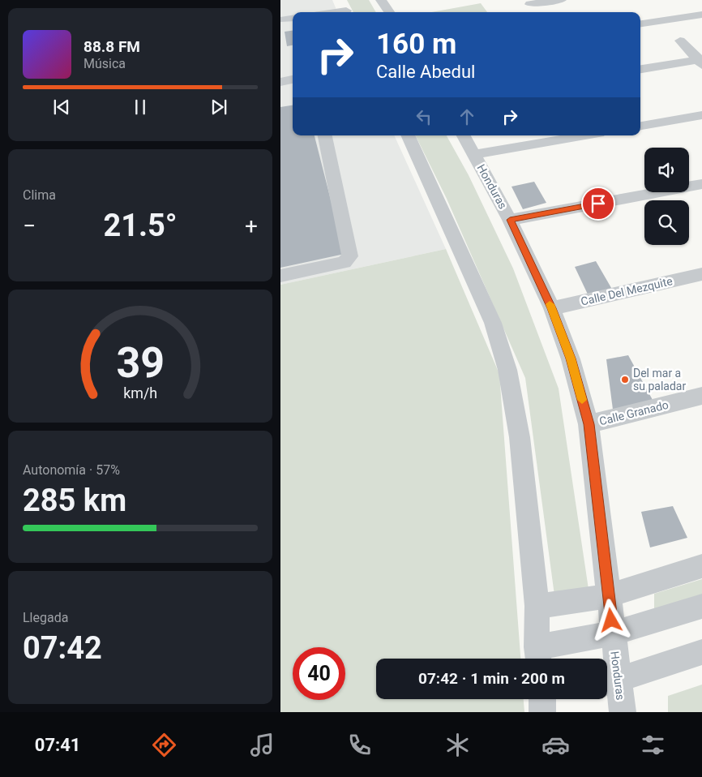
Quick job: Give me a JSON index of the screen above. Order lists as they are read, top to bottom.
{
  "streets": {
    "street": ["Honduras", "Calle Del Mezquite", "Calle Granado"]
  },
  "crossings": [
    ["Honduras", "Calle Del Mezquite"],
    ["Honduras", "Calle Granado"]
  ],
  "places": ["Del mar a su paladar"],
  "page": {
    "turn": ["160 m", "Calle Abedul"],
    "song": ["88.8 FM", "Música"],
    "tile": [
      "Clima",
      ["Autonomía · 57%", "285 km"],
      ["Llegada", "07:42"]
    ],
    "heat": ["−", "21.5°", "+"],
    "limit": "40",
    "trip": "07:42 · 1 min · 200 m",
    "tabs": "07:41",
    "gauge": ["39", "km/h"]
  }
}
